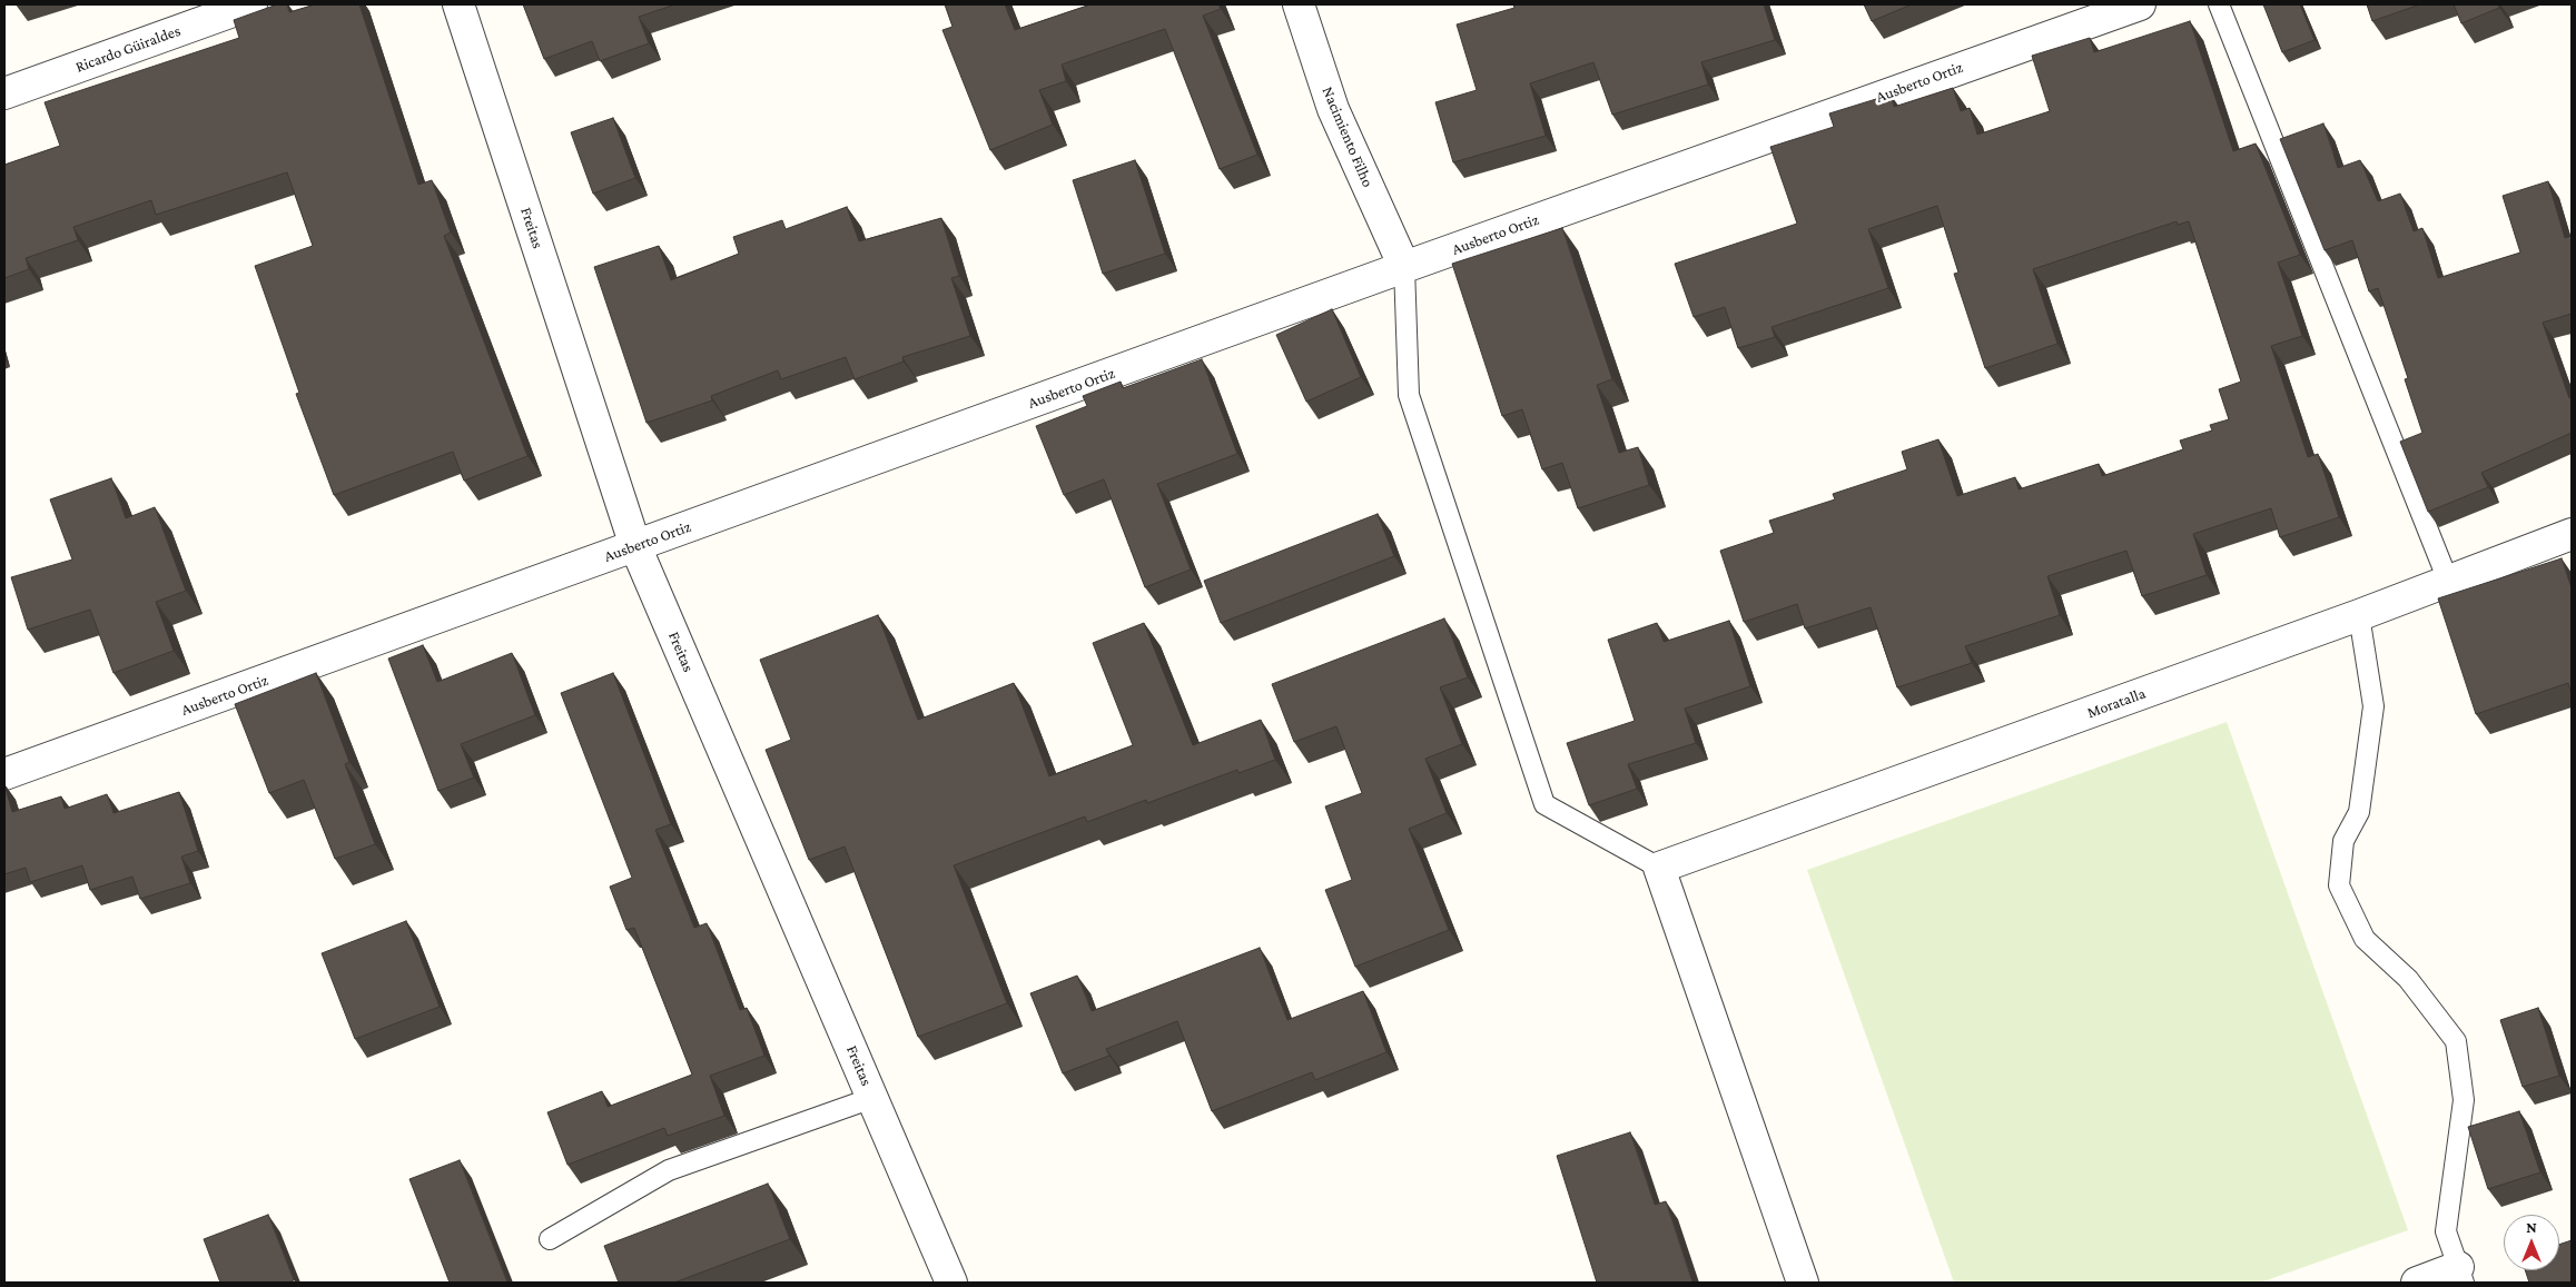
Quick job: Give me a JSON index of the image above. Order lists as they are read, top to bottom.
{
  "streets": {
    "street": [
      "Ricardo Güiraldes",
      "Ausberto Ortiz",
      "Nacimiento Filho",
      "Freitas",
      "Moratalla"
    ]
  },
  "crossings": [
    ["Ausberto Ortiz", "Nacimiento Filho"],
    ["Ausberto Ortiz", "Freitas"]
  ],
  "north": "top"
}
